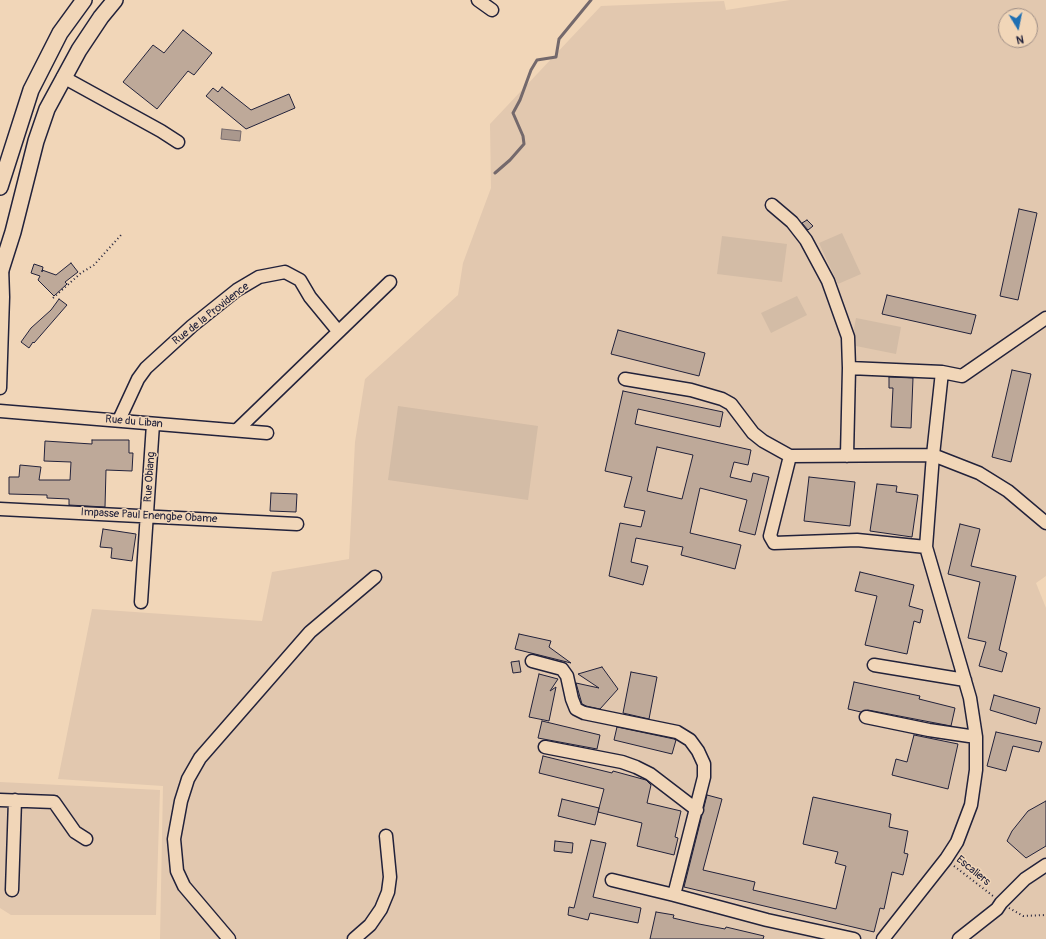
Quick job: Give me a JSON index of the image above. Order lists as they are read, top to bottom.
{
  "streets": {
    "street": [
      "Rue de la Providence",
      "Rue du Liban",
      "Rue Obiang",
      "Impasse Paul Enengbe Obame"
    ],
    "path": ["Escaliers"]
  },
  "crossings": [
    ["Rue de la Providence", "Rue du Liban"],
    ["Rue du Liban", "Rue Obiang"],
    ["Rue Obiang", "Impasse Paul Enengbe Obame"]
  ],
  "north": "bottom"
}
